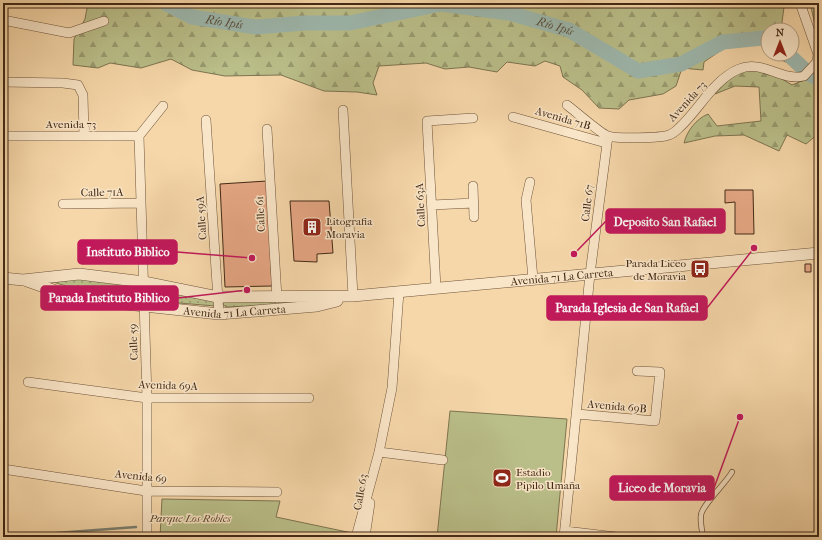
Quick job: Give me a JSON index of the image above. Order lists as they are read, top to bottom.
{
  "streets": {
    "street": [
      "Avenida 73",
      "Avenida 71B",
      "Calle 71A",
      "Calle 67",
      "Calle 63A",
      "Calle 61",
      "Calle 59A",
      "Avenida 71 La Carreta",
      "Calle 59",
      "Avenida 69A",
      "Avenida 69B",
      "Avenida 69",
      "Calle 63"
    ]
  },
  "crossings": [
    ["Avenida 73", "Avenida 71B"],
    ["Avenida 73", "Calle 67"],
    ["Avenida 73", "Calle 59"],
    ["Avenida 71B", "Calle 67"],
    ["Calle 71A", "Calle 59"],
    ["Calle 67", "Avenida 71 La Carreta"],
    ["Calle 67", "Avenida 69B"],
    ["Calle 63A", "Avenida 71 La Carreta"],
    ["Calle 61", "Avenida 71 La Carreta"],
    ["Calle 59A", "Avenida 71 La Carreta"],
    ["Avenida 71 La Carreta", "Calle 59"],
    ["Calle 59", "Avenida 69A"],
    ["Calle 59", "Avenida 69"]
  ],
  "water": ["Río Ipís"],
  "parks": ["Parque Los Robles"],
  "places": {
    "building": ["Litografia Moravia"],
    "other": [
      "Parada Iglesia de San Rafael",
      "Deposito San Rafael",
      "Instituto Biblico",
      "Parada Instituto Biblico",
      "Liceo de Moravia"
    ],
    "bus stop": ["Parada Liceo de Moravia"],
    "sports": ["Estadio Pipilo Umaña"]
  },
  "north": "top"
}
